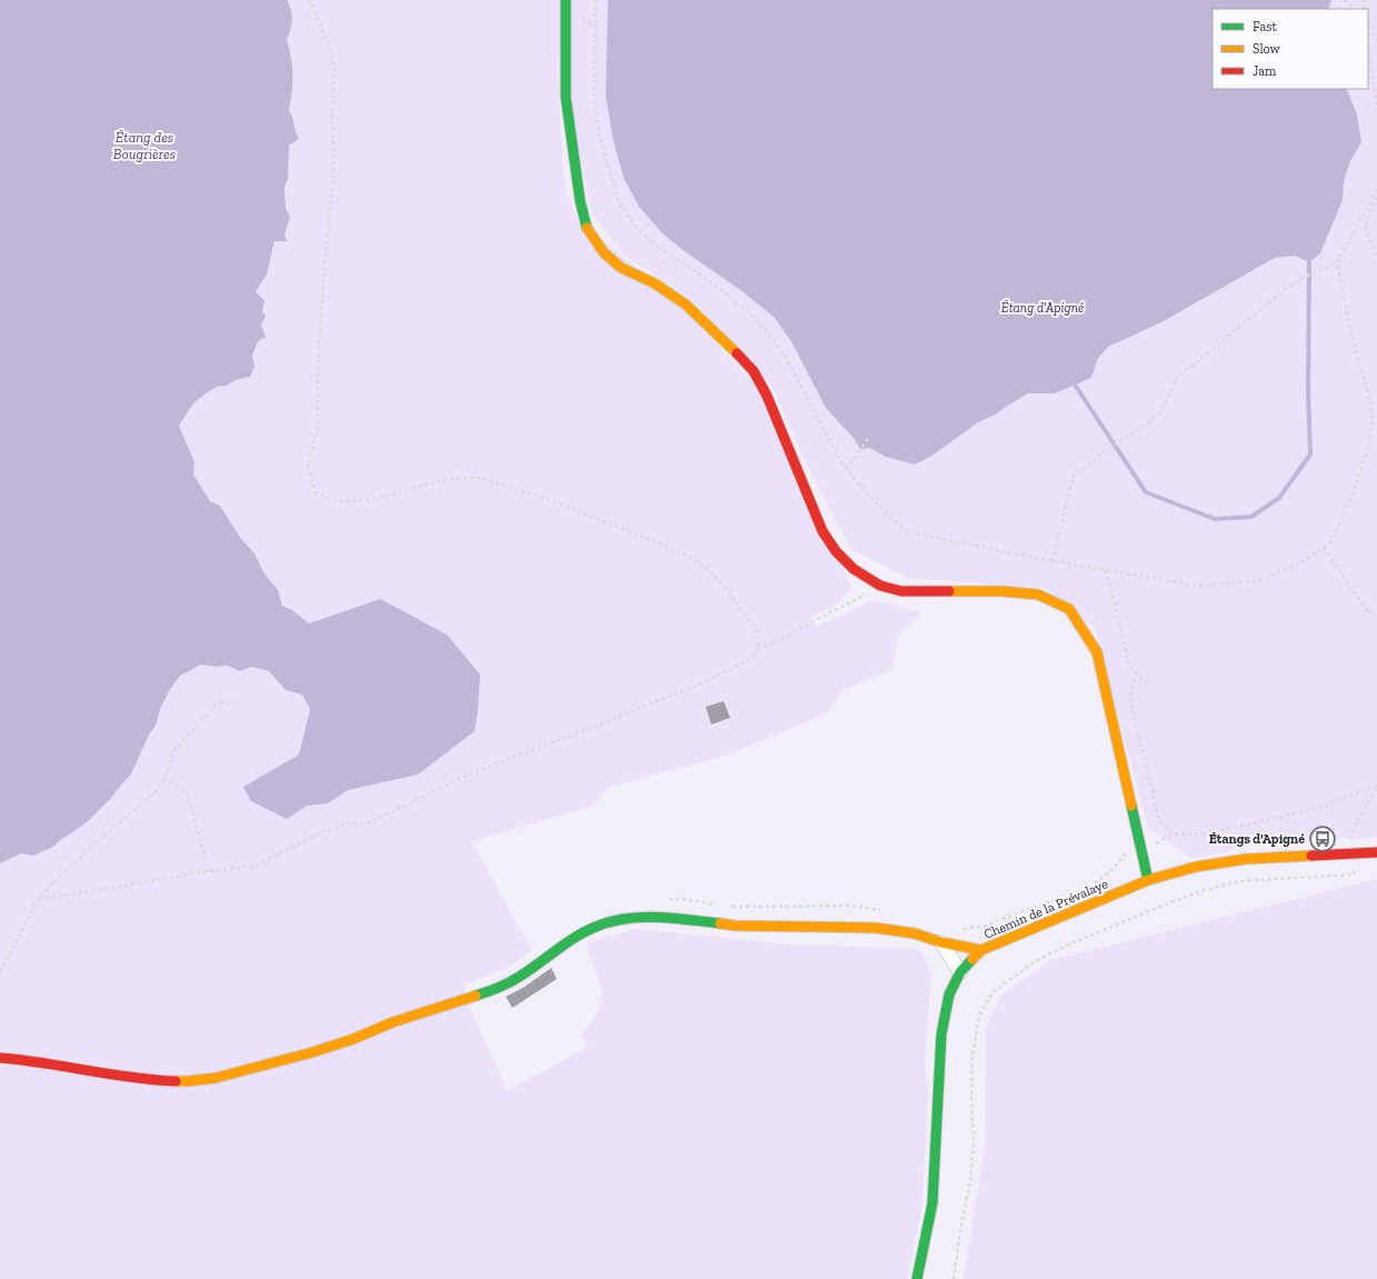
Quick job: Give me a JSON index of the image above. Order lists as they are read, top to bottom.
{
  "streets": {
    "street": ["Chemin de la Prévalaye"]
  },
  "water": ["Étang des Bougrières"],
  "parks": ["Étang d'Apigné"],
  "places": {
    "bus stop": ["Étangs d'Apigné"]
  },
  "legend": ["Fast", "Slow", "Jam"]
}
